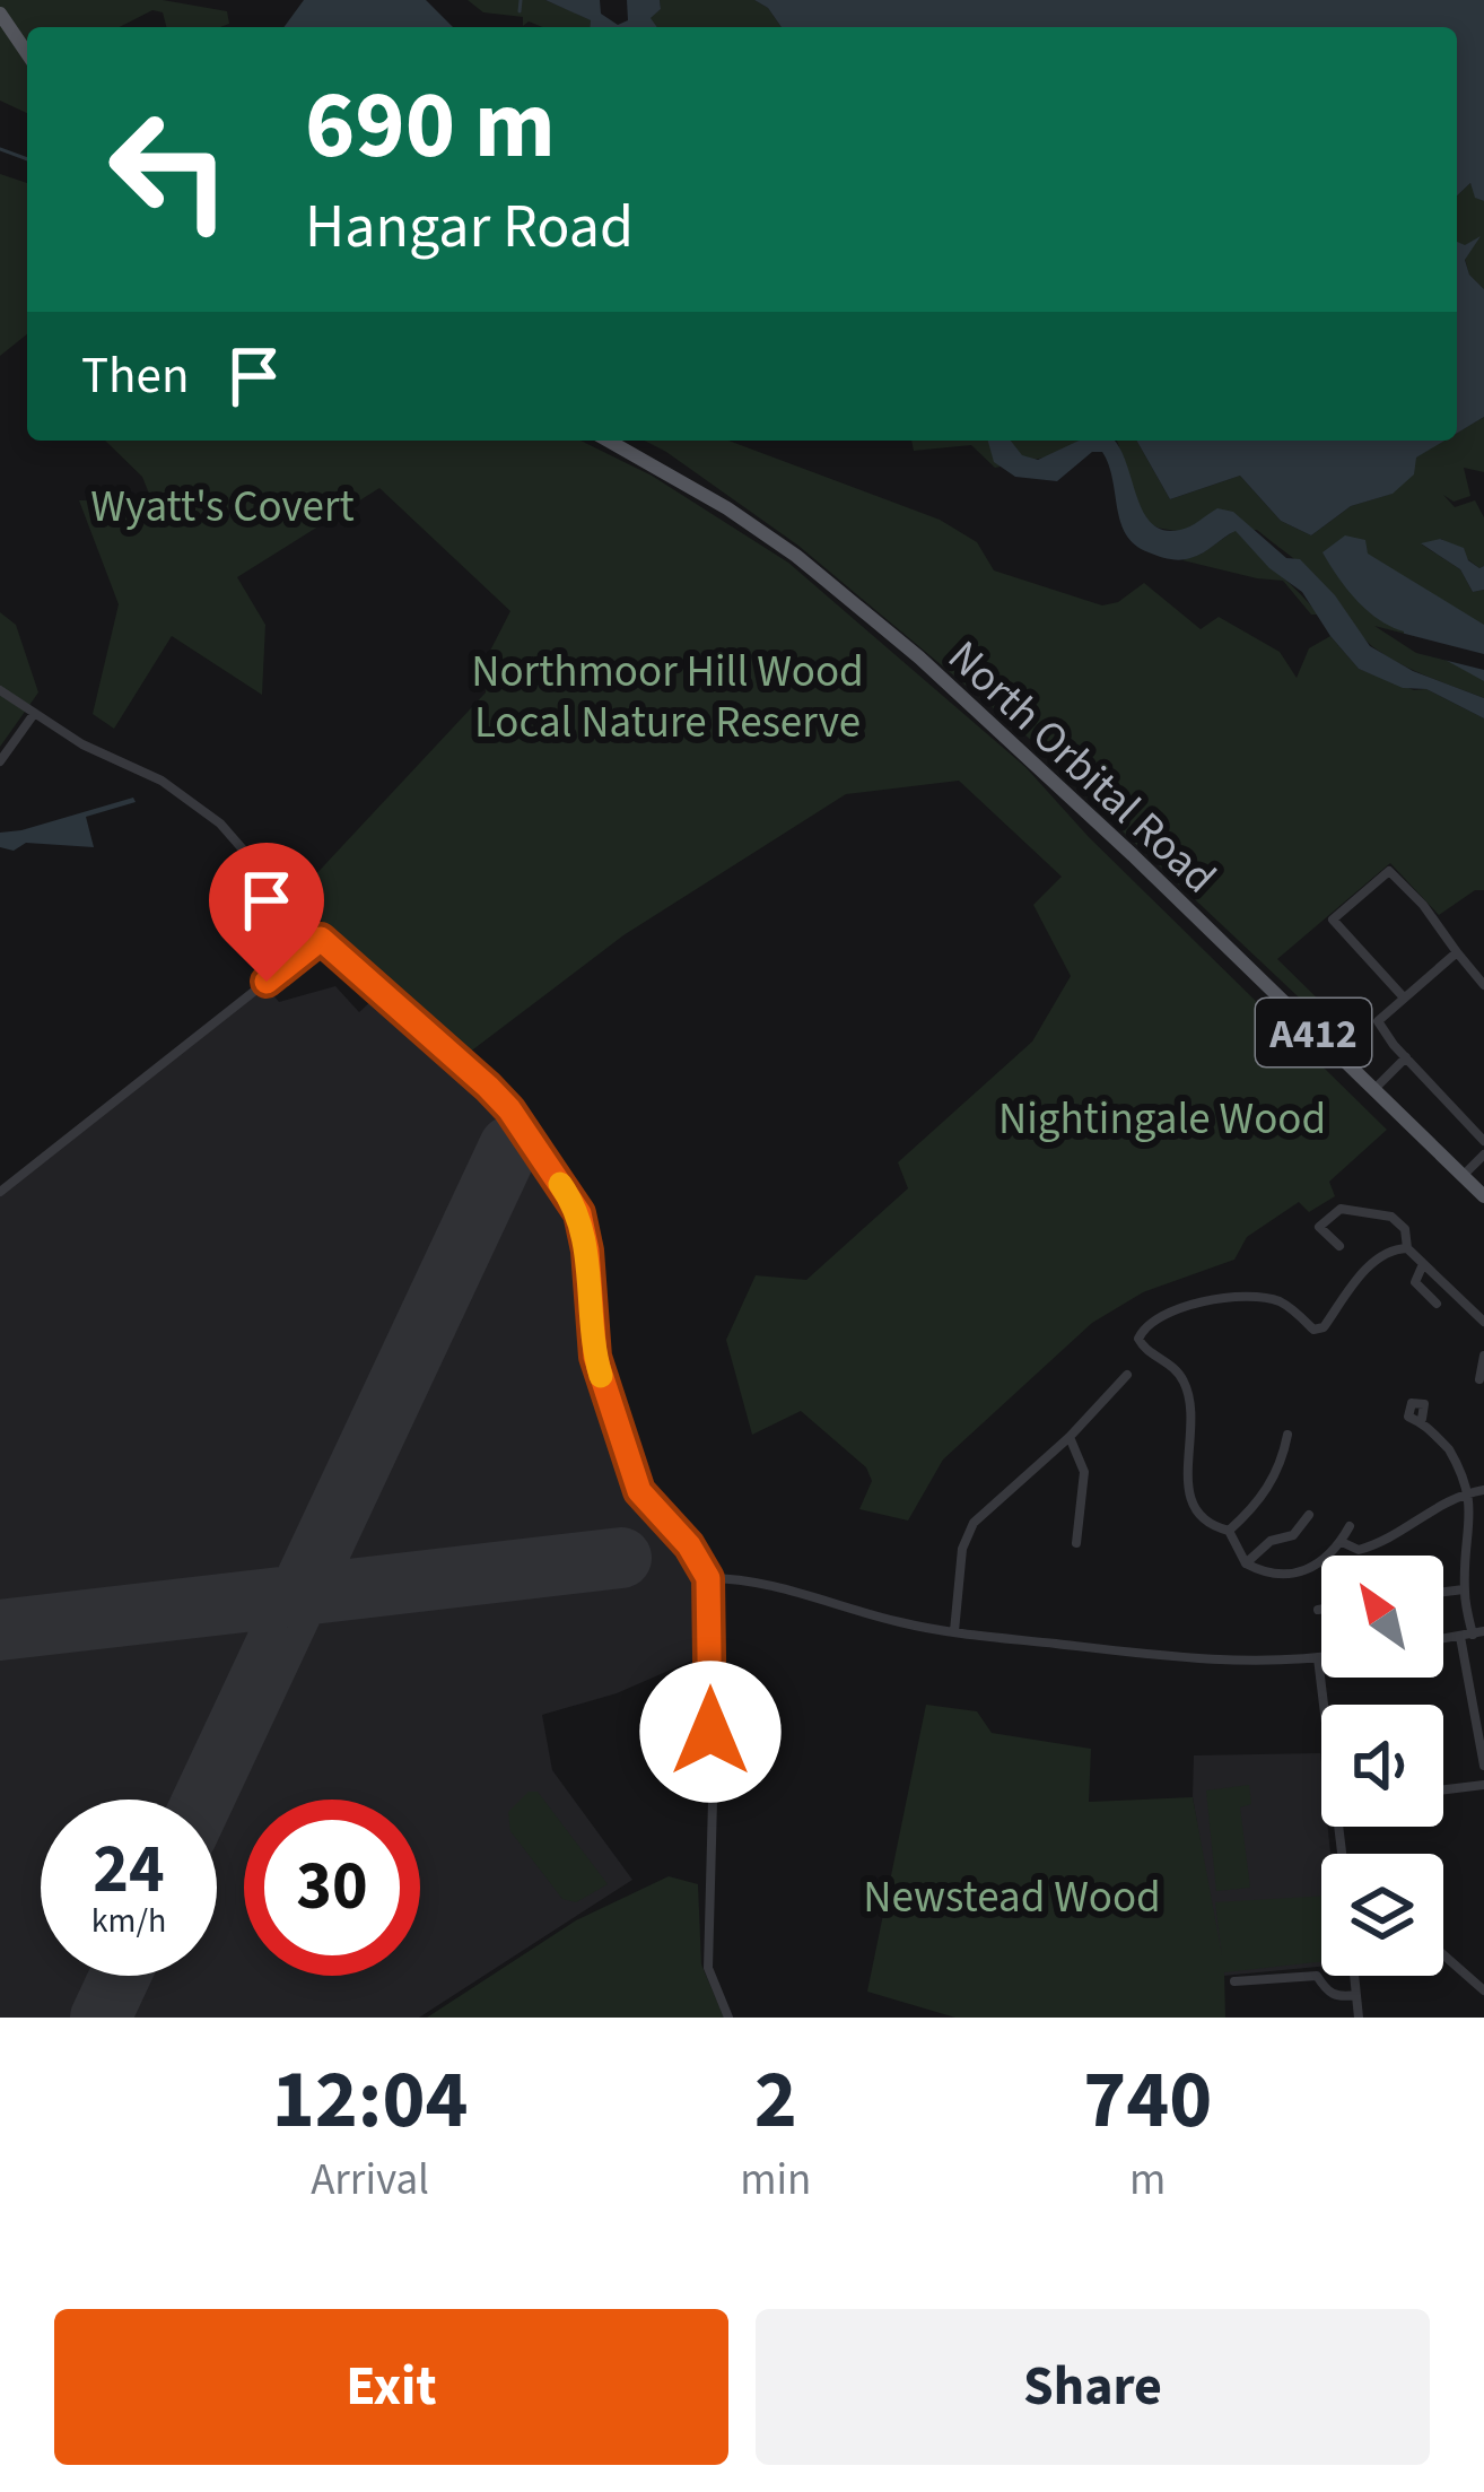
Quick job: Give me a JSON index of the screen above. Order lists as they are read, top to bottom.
{
  "streets": {
    "main road": ["North Orbital Road", "A412"]
  },
  "parks": [
    "Wyatt's Covert",
    "Northmoor Hill Wood Local Nature Reserve",
    "Nightingale Wood",
    "Newstead Wood"
  ],
  "north": "top left",
  "page": {
    "turn": ["690 m", "Hangar Road"],
    "then": "Then",
    "speed": "24 km/h",
    "limit": "30",
    "eta": [
      "12:04",
      "Arrival",
      "2",
      "min",
      "740",
      "m"
    ],
    "buttons": ["Exit", "Share"]
  }
}
